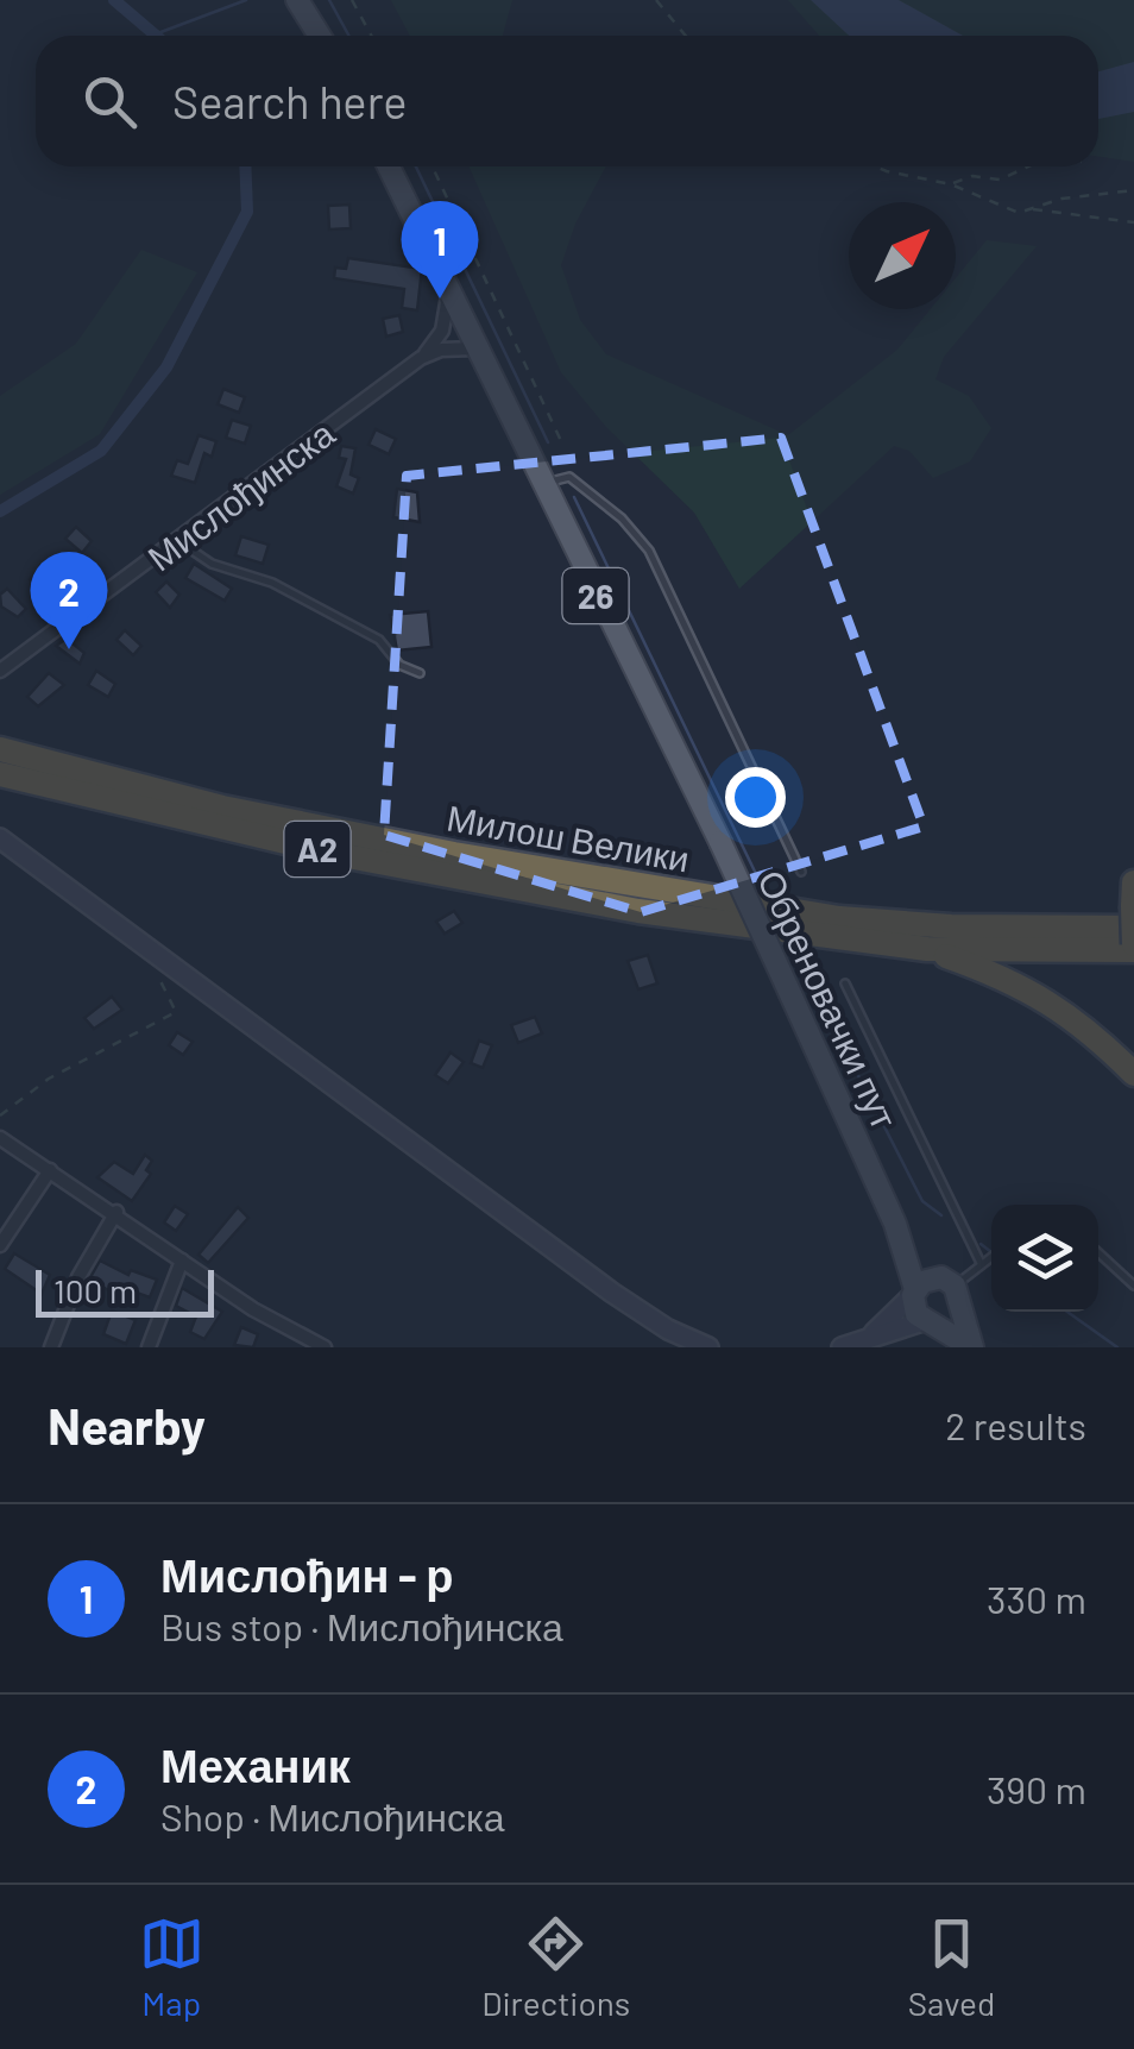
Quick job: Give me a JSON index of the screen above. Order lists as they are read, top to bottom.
{
  "streets": {
    "highway": ["Милош Велики", "A2"],
    "main road": ["26", "Обреновачки пут"],
    "street": ["Мислођинска"]
  },
  "crossings": [
    ["Мислођинска", "Обреновачки пут"],
    ["26", "Обреновачки пут"]
  ],
  "scale_bar": "100 m",
  "north": "top right",
  "page": {
    "search": "Search here",
    "pins": ["1", "2"],
    "scale": "100 m",
    "heading": ["Nearby", "2 results"],
    "list": [
      {
        "mark": "1",
        "name": "Мислођин - р",
        "note": "Bus stop · Мислођинска",
        "value": "330 m"
      },
      {
        "mark": "2",
        "name": "Механик",
        "note": "Shop · Мислођинска",
        "value": "390 m"
      }
    ],
    "nav": ["Map", "Directions", "Saved"]
  }
}
